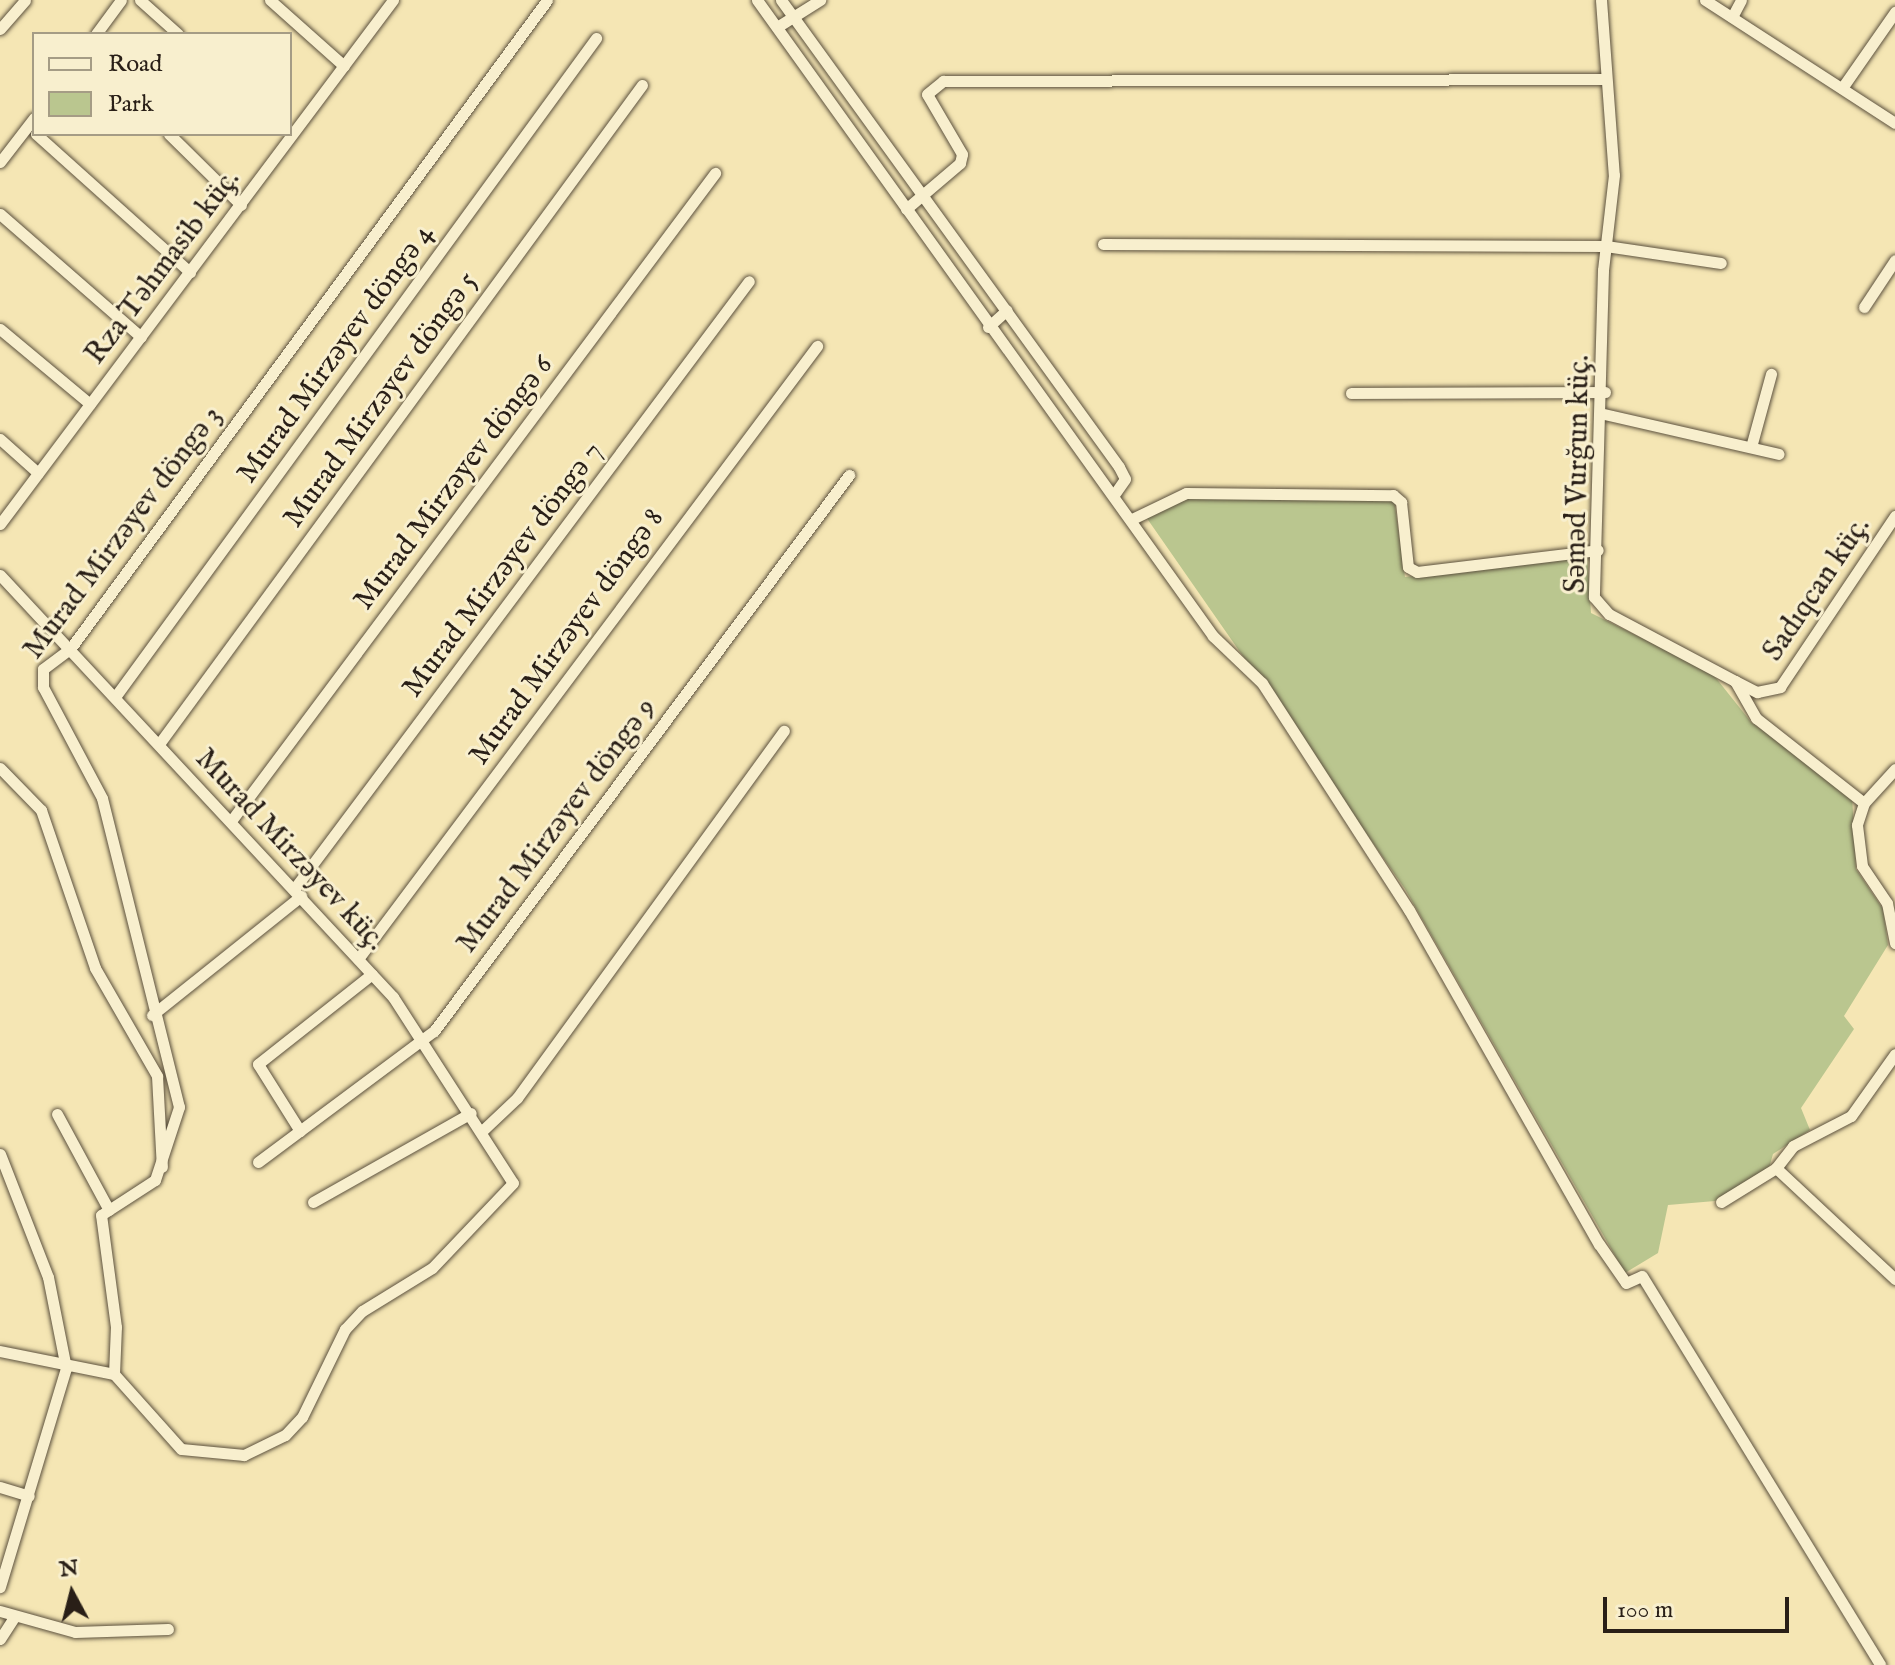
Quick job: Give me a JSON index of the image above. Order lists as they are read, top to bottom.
{
  "streets": {
    "street": [
      "Rza Təhmasib küç.",
      "Murad Mirzəyev döngə 4",
      "Murad Mirzəyev döngə 5",
      "Səməd Vurğun küç.",
      "Murad Mirzəyev döngə 6",
      "Murad Mirzəyev döngə 3",
      "Murad Mirzəyev döngə 7",
      "Sadıqcan küç.",
      "Murad Mirzəyev döngə 8",
      "Murad Mirzəyev döngə 9",
      "Murad Mirzəyev küç."
    ]
  },
  "crossings": [
    ["Murad Mirzəyev döngə 4", "Murad Mirzəyev küç."],
    ["Murad Mirzəyev döngə 5", "Murad Mirzəyev küç."],
    ["Səməd Vurğun küç.", "Sadıqcan küç."],
    ["Murad Mirzəyev döngə 6", "Murad Mirzəyev küç."],
    ["Murad Mirzəyev döngə 3", "Murad Mirzəyev döngə 7"],
    ["Murad Mirzəyev döngə 3", "Murad Mirzəyev küç."],
    ["Murad Mirzəyev döngə 7", "Murad Mirzəyev küç."],
    ["Murad Mirzəyev döngə 8", "Murad Mirzəyev küç."],
    ["Murad Mirzəyev döngə 9", "Murad Mirzəyev küç."]
  ],
  "legend": ["Road", "Park"],
  "scale_bar": "100 m",
  "north": "top"
}
